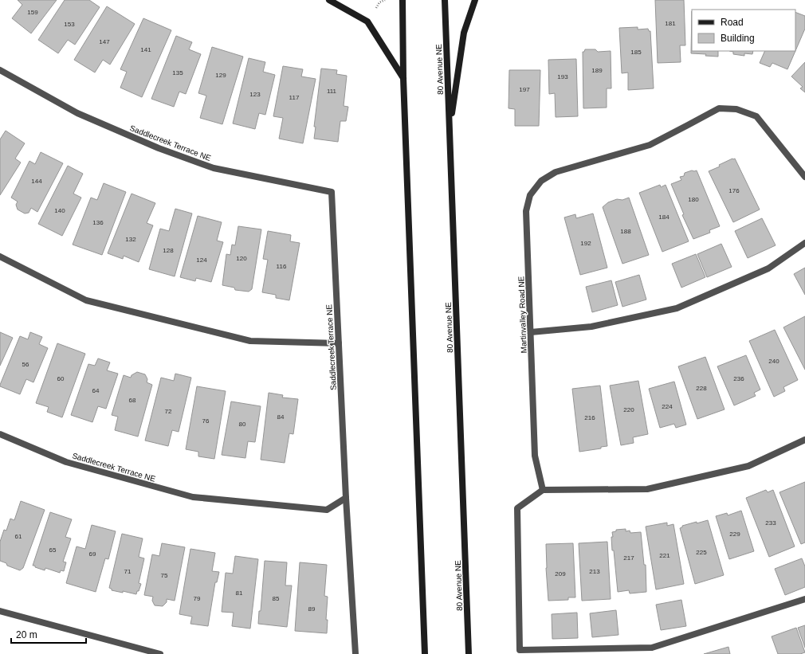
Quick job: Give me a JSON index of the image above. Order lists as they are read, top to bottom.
{
  "streets": {
    "main road": ["80 Avenue NE"],
    "street": ["Saddlecreek Terrace NE", "Martinvalley Road NE"]
  },
  "house_numbers": [
    "159",
    "181",
    "153",
    "147",
    "141",
    "185",
    "189",
    "135",
    "129",
    "193",
    "197",
    "111",
    "123",
    "117",
    "144",
    "176",
    "180",
    "140",
    "184",
    "136",
    "188",
    "132",
    "192",
    "128",
    "120",
    "124",
    "116",
    "240",
    "56",
    "60",
    "236",
    "228",
    "64",
    "68",
    "224",
    "220",
    "72",
    "84",
    "216",
    "76",
    "80",
    "233",
    "229",
    "61",
    "65",
    "225",
    "69",
    "221",
    "217",
    "71",
    "213",
    "209",
    "75",
    "81",
    "79",
    "85",
    "89"
  ],
  "legend": ["Road", "Building"],
  "scale_bar": "20 m"
}
